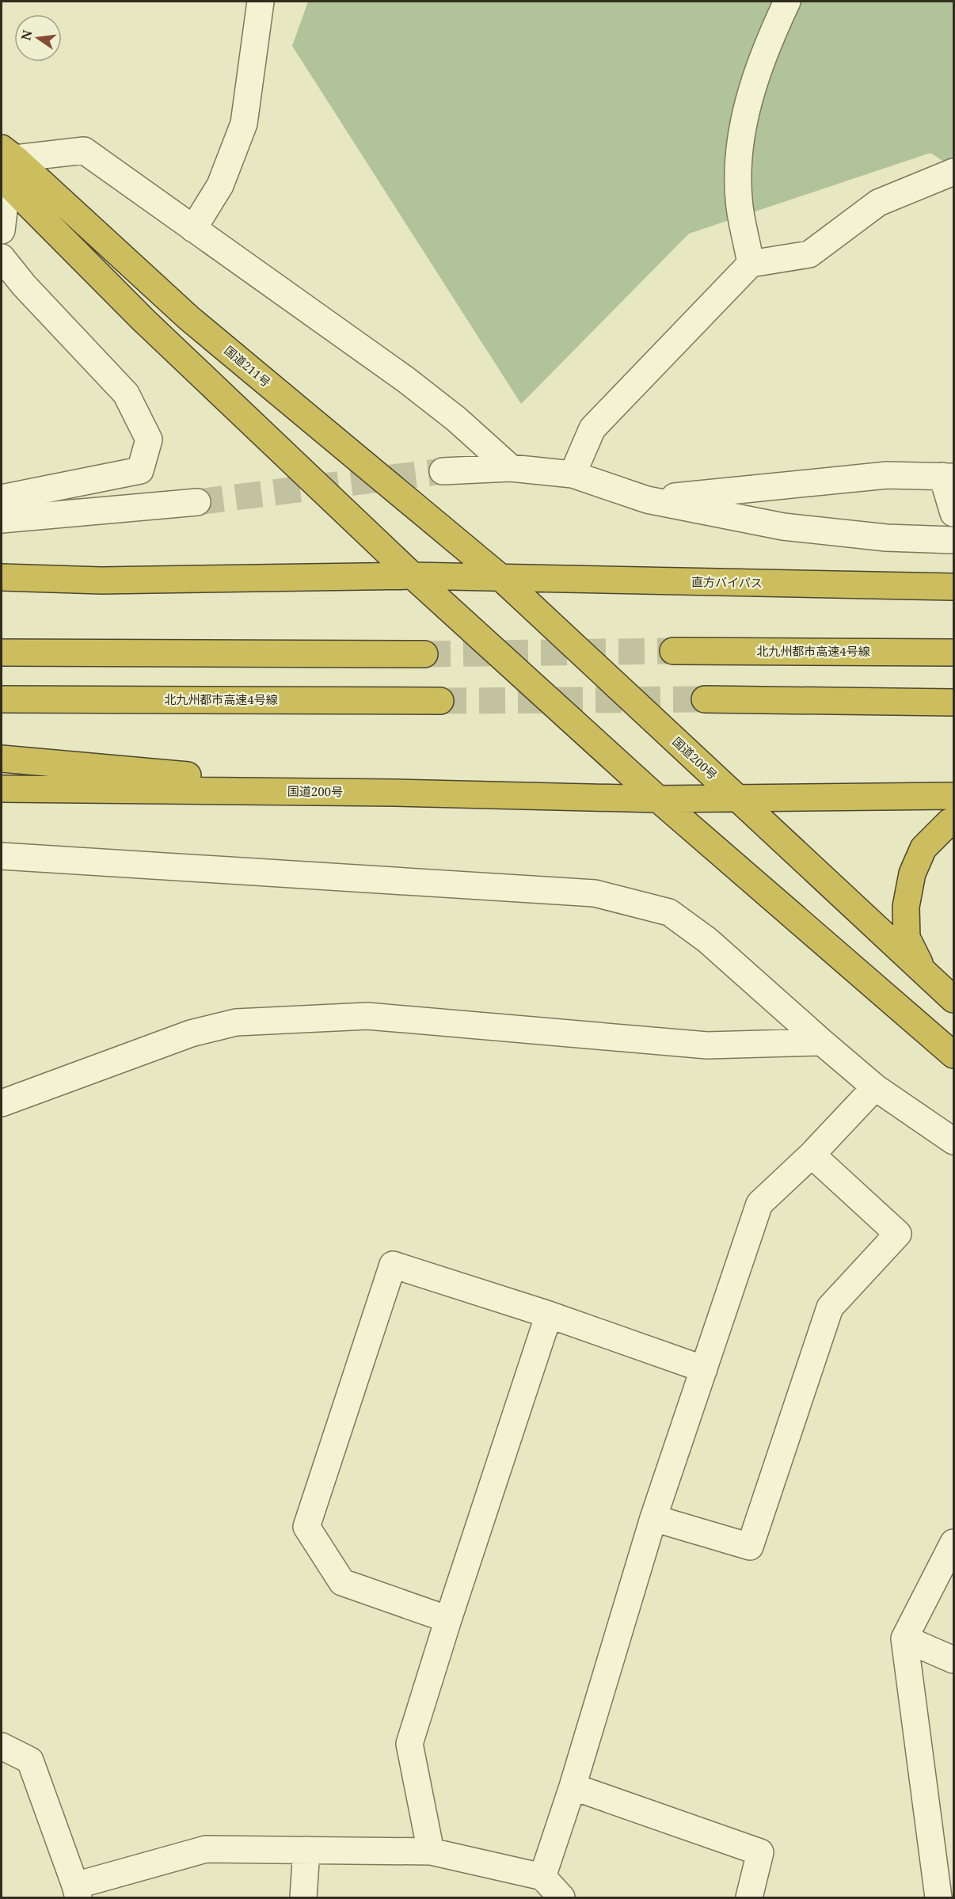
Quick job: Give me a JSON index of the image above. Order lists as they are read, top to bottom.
{
  "streets": {
    "highway": [
      "国道211号",
      "直方バイパス",
      "北九州都市高速4号線",
      "国道200号"
    ]
  },
  "crossings": [
    ["国道211号", "直方バイパス"],
    ["国道211号", "国道200号"],
    ["直方バイパス", "国道200号"]
  ],
  "north": "left"
}
